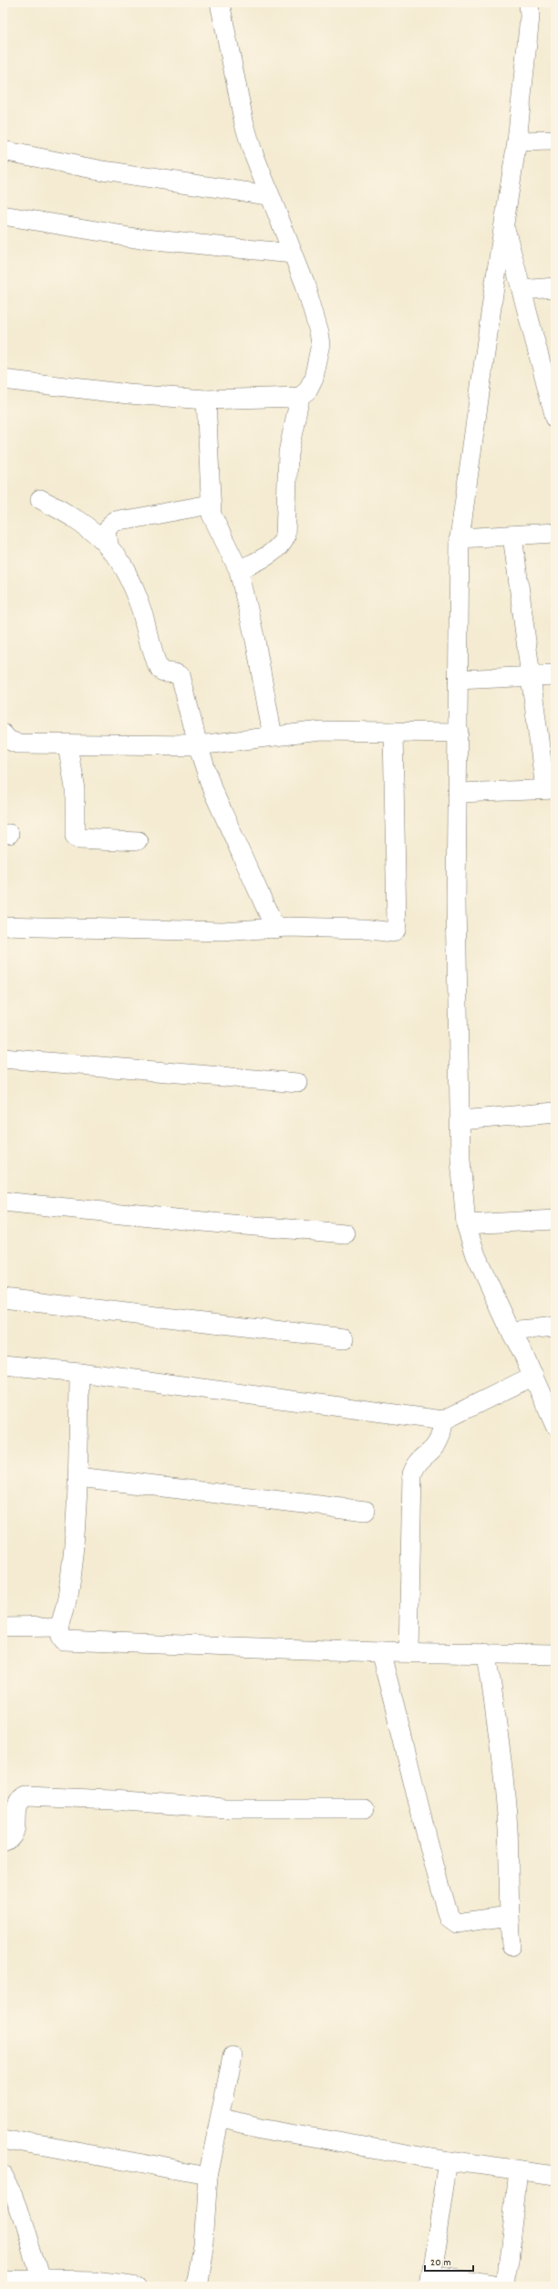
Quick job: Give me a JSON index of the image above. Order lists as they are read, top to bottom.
{
  "scale_bar": "20 m"
}
